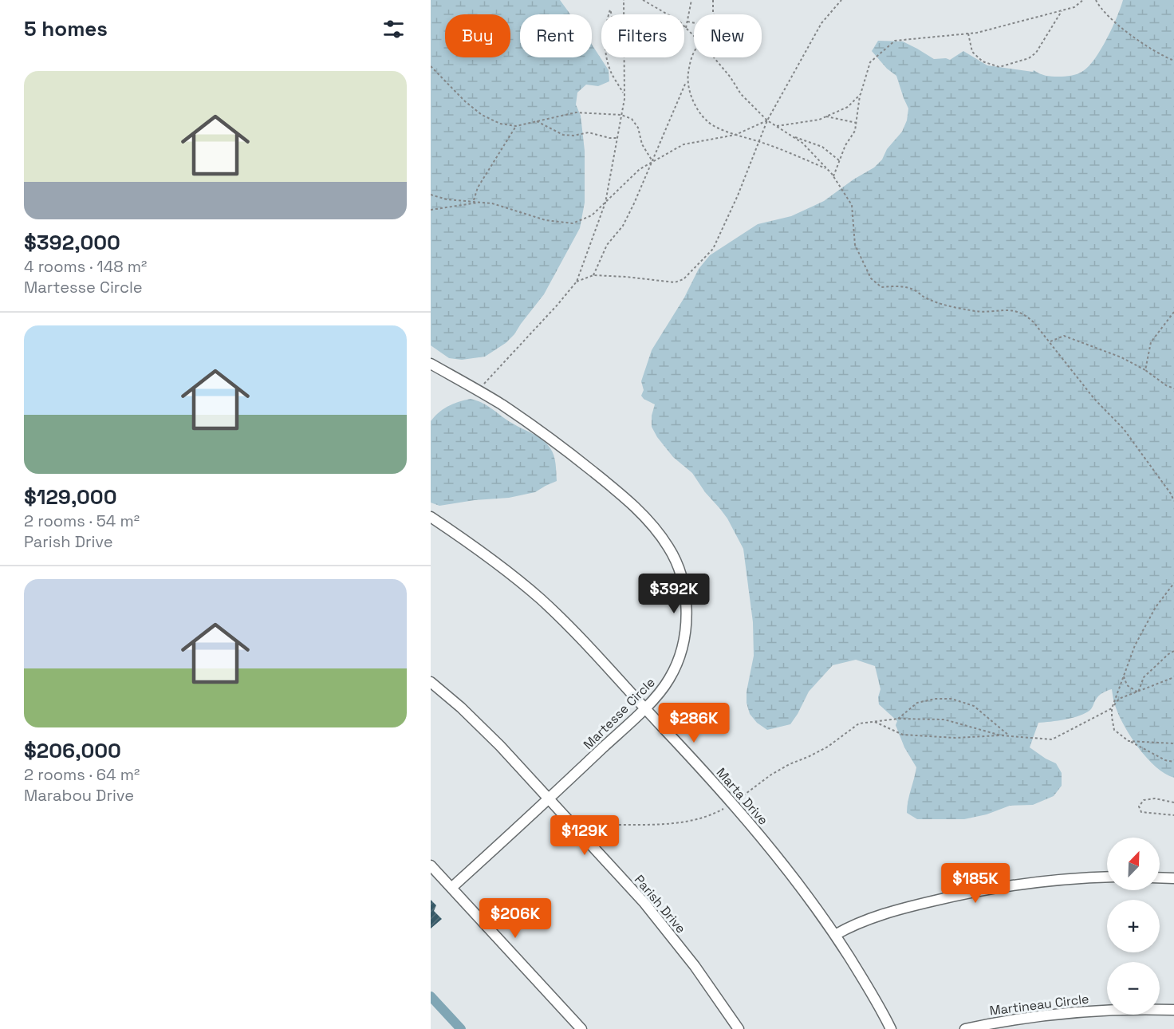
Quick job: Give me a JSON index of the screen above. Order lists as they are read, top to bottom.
{
  "streets": {
    "street": [
      "Martesse Circle",
      "Marta Drive",
      "Parish Drive",
      "Martineau Circle"
    ]
  },
  "crossings": [
    ["Martesse Circle", "Marta Drive"],
    ["Martesse Circle", "Parish Drive"]
  ],
  "north": "top right",
  "page": {
    "heading": "5 homes",
    "chip": [
      "Buy",
      "Rent",
      "Filters",
      "New"
    ],
    "list": [
      {
        "name": "$392,000",
        "note": "4 rooms · 148 m² · Martesse Circle"
      },
      {
        "name": "$129,000",
        "note": "2 rooms · 54 m² · Parish Drive"
      },
      {
        "name": "$206,000",
        "note": "2 rooms · 64 m² · Marabou Drive"
      }
    ],
    "price": [
      "$392K",
      "$286K",
      "$129K",
      "$185K",
      "$206K"
    ],
    "map_buttons": ["+", "−"]
  }
}
